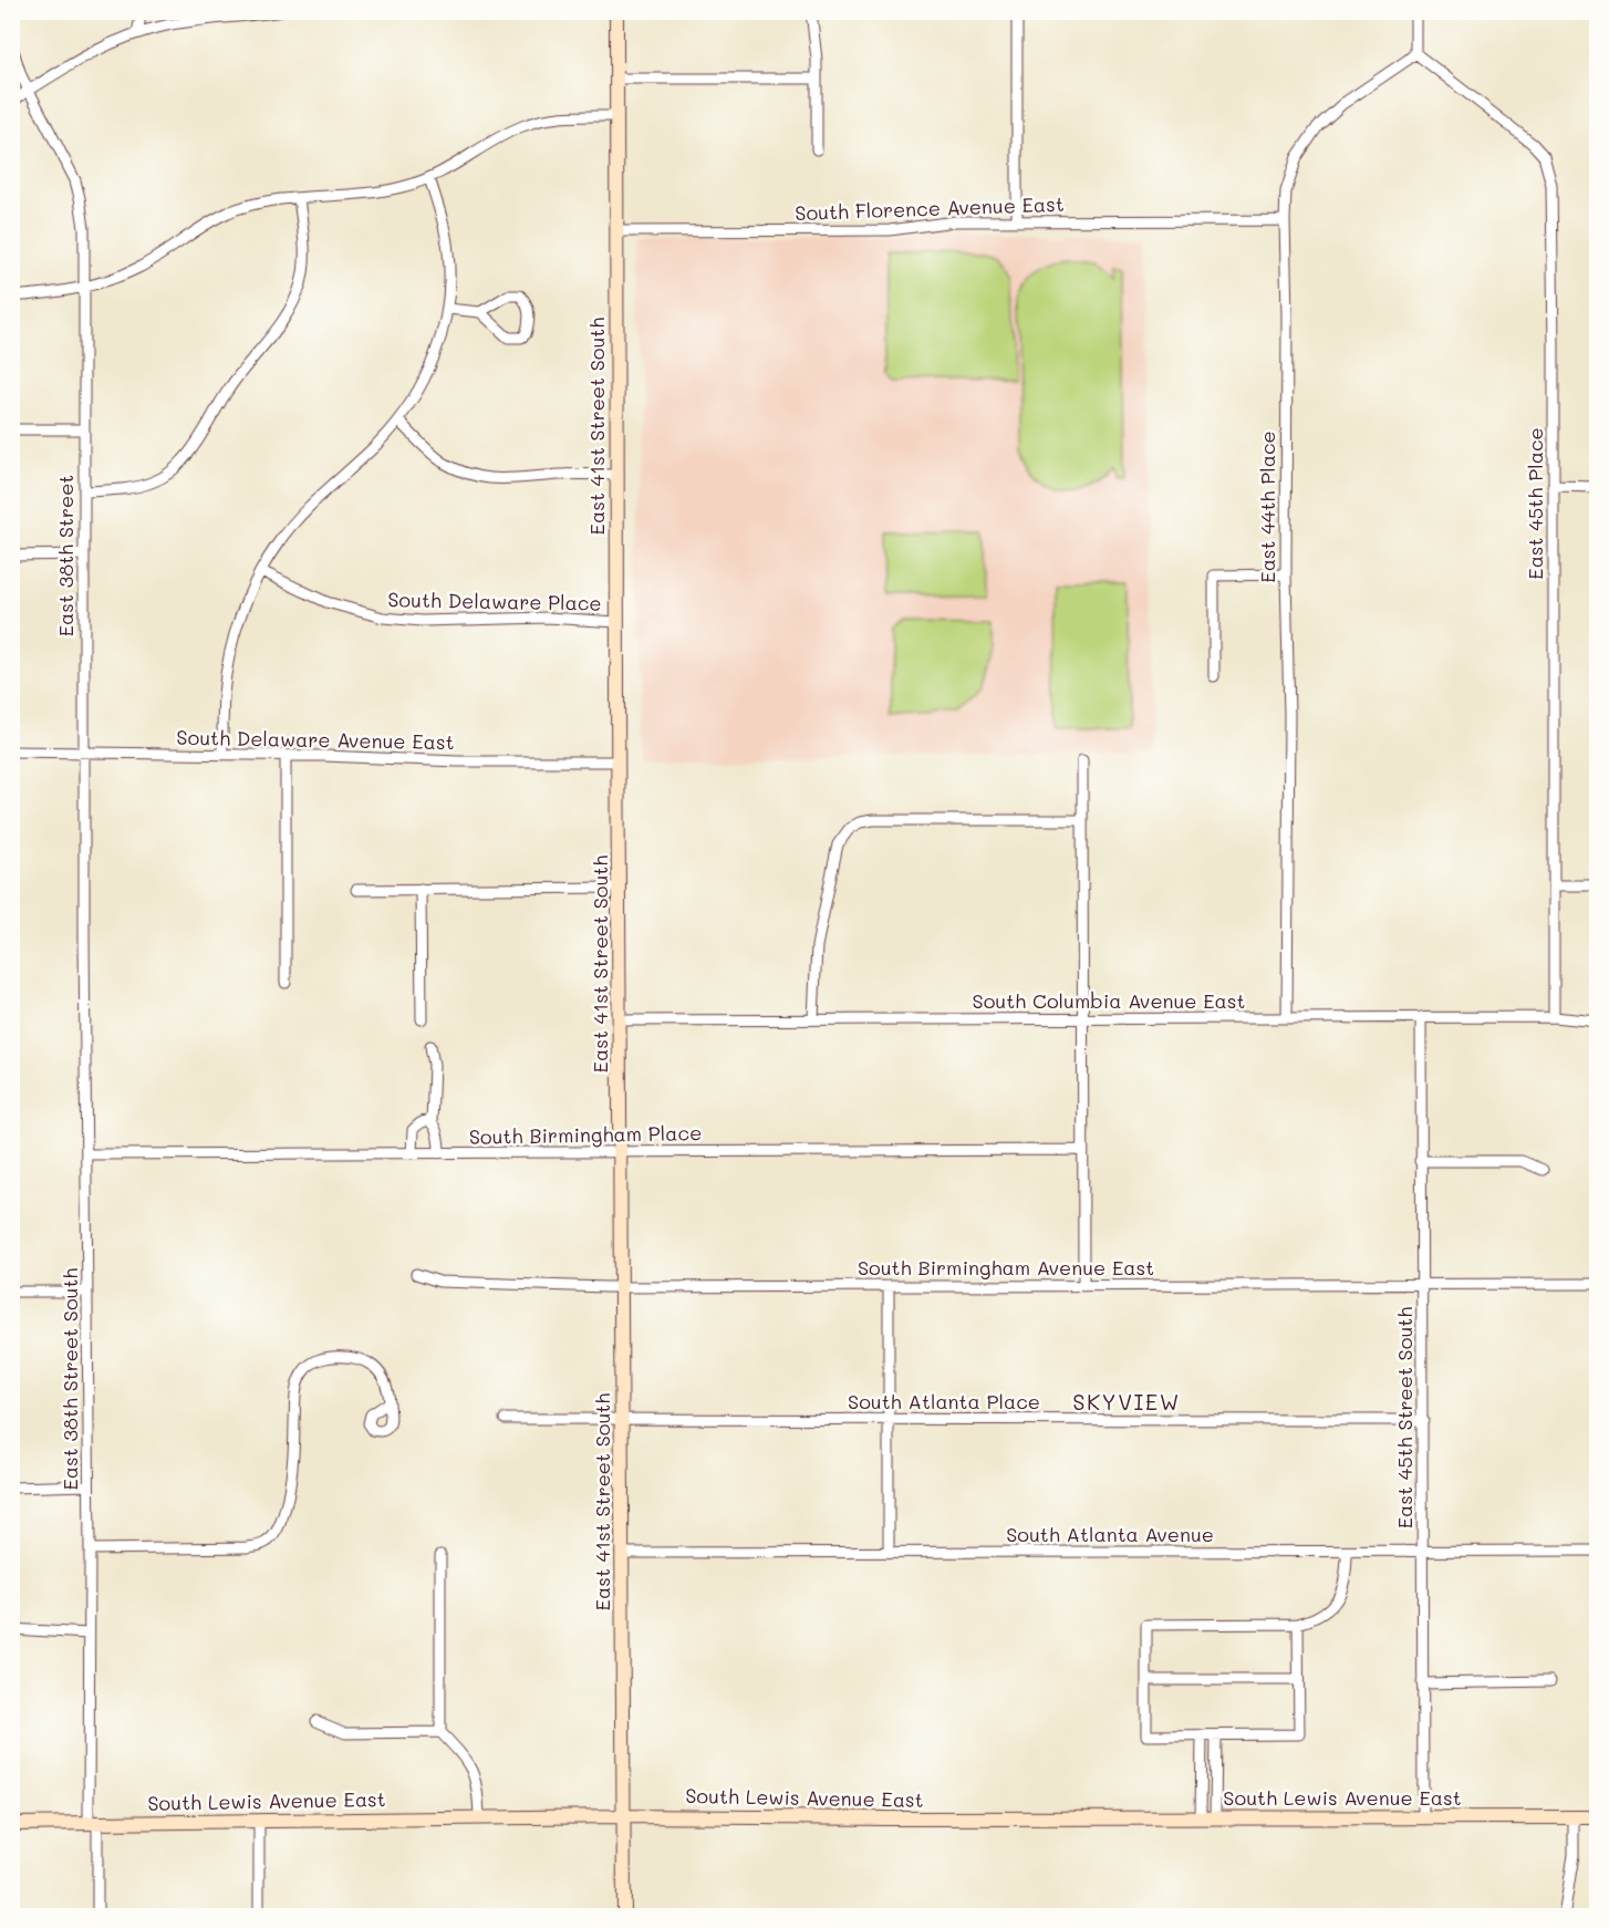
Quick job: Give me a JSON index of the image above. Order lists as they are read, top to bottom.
{
  "streets": {
    "main road": ["East 41st Street South", "South Lewis Avenue East"],
    "street": [
      "South Florence Avenue East",
      "East 45th Place",
      "East 44th Place",
      "East 38th Street",
      "South Delaware Place",
      "South Delaware Avenue East",
      "South Columbia Avenue East",
      "South Birmingham Place",
      "South Birmingham Avenue East",
      "East 38th Street South",
      "South Atlanta Place",
      "East 45th Street South",
      "South Atlanta Avenue"
    ]
  },
  "crossings": [
    ["South Florence Avenue East", "East 41st Street South"],
    ["South Florence Avenue East", "East 44th Place"],
    ["East 41st Street South", "South Delaware Place"],
    ["East 41st Street South", "South Delaware Avenue East"],
    ["East 41st Street South", "South Columbia Avenue East"],
    ["East 41st Street South", "South Birmingham Place"],
    ["East 41st Street South", "South Birmingham Avenue East"],
    ["East 41st Street South", "South Atlanta Place"],
    ["East 41st Street South", "South Atlanta Avenue"],
    ["East 41st Street South", "South Lewis Avenue East"],
    ["East 45th Place", "East 44th Place"],
    ["East 45th Place", "South Columbia Avenue East"],
    ["East 44th Place", "South Columbia Avenue East"],
    ["East 38th Street", "South Delaware Avenue East"],
    ["East 38th Street", "East 38th Street South"],
    ["South Columbia Avenue East", "East 45th Street South"],
    ["South Birmingham Place", "East 38th Street South"],
    ["South Birmingham Avenue East", "East 45th Street South"],
    ["East 38th Street South", "South Lewis Avenue East"],
    ["South Atlanta Place", "East 45th Street South"],
    ["East 45th Street South", "South Atlanta Avenue"],
    ["East 45th Street South", "South Lewis Avenue East"]
  ],
  "districts": ["SKYVIEW"]
}
